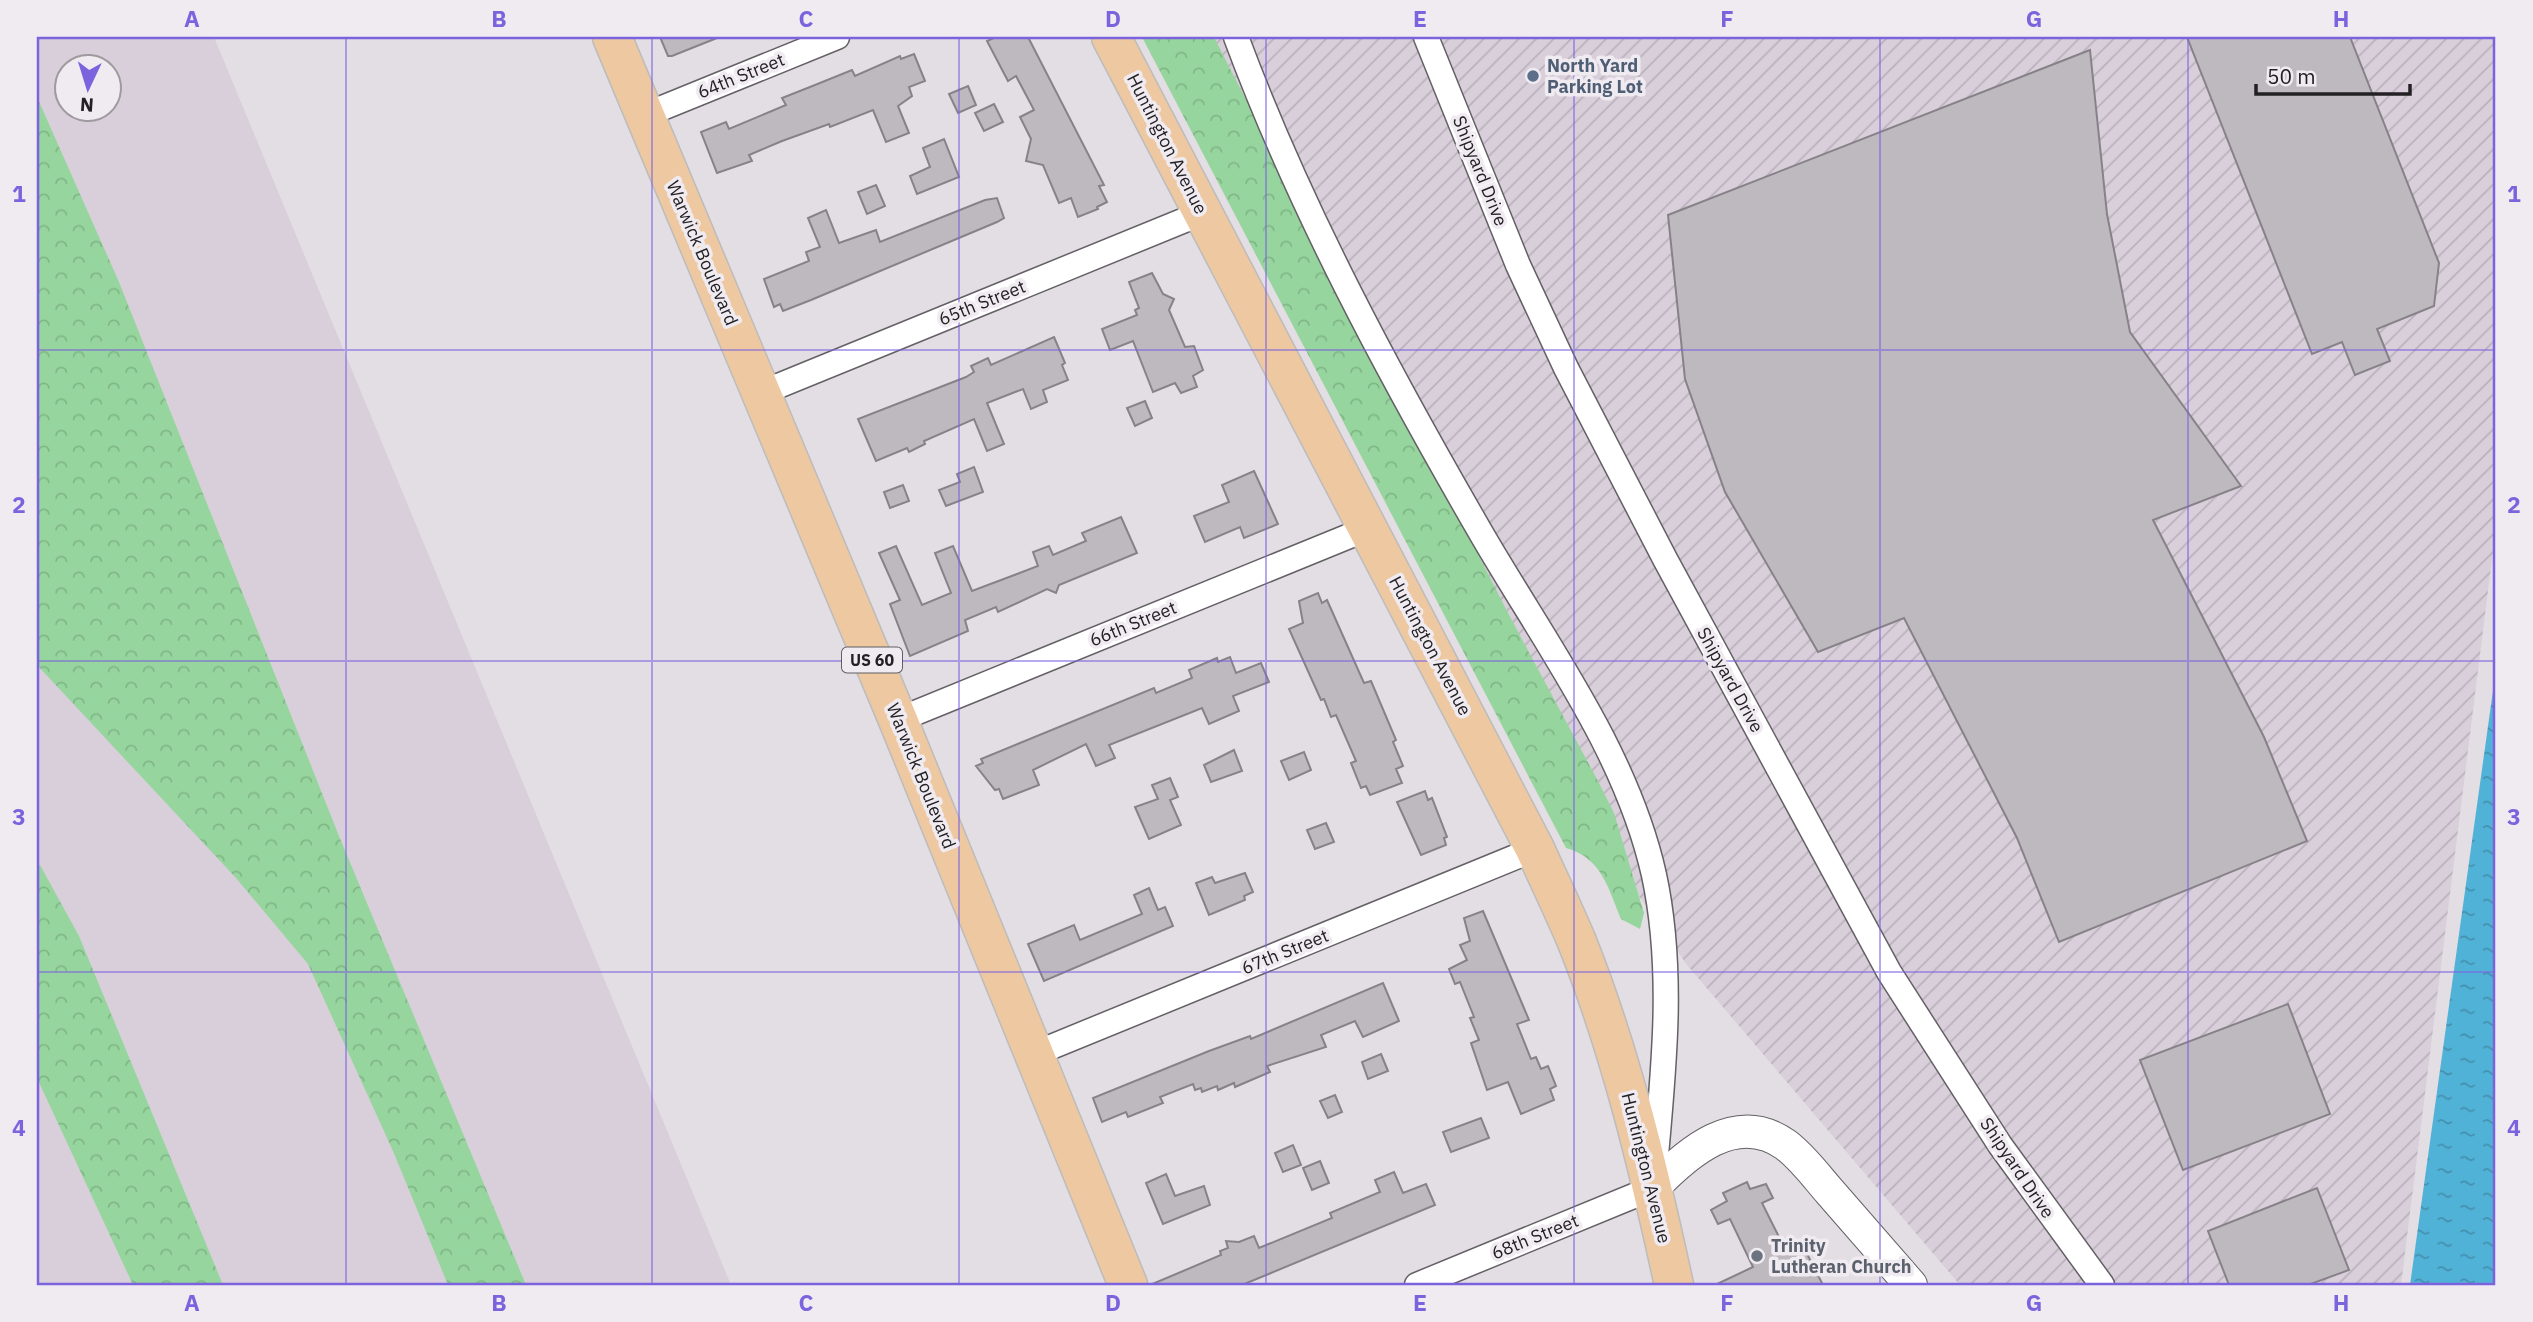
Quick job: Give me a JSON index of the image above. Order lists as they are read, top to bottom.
{
  "streets": {
    "main road": ["Huntington Avenue", "Warwick Boulevard", "US 60"],
    "street": [
      "64th Street",
      "Shipyard Drive",
      "65th Street",
      "66th Street",
      "67th Street",
      "68th Street"
    ]
  },
  "crossings": [
    ["64th Street", "Warwick Boulevard"],
    ["Huntington Avenue", "65th Street"],
    ["Huntington Avenue", "66th Street"],
    ["Huntington Avenue", "67th Street"],
    ["Huntington Avenue", "68th Street"],
    ["Warwick Boulevard", "65th Street"],
    ["Warwick Boulevard", "66th Street"],
    ["Warwick Boulevard", "67th Street"]
  ],
  "places": ["North Yard Parking Lot", "Trinity Lutheran Church"],
  "scale_bar": "50 m",
  "north": "bottom",
  "grid": {
    "columns": [
      "A",
      "B",
      "C",
      "D",
      "E",
      "F",
      "G",
      "H"
    ],
    "rows": [
      "1",
      "2",
      "3",
      "4"
    ]
  }
}
